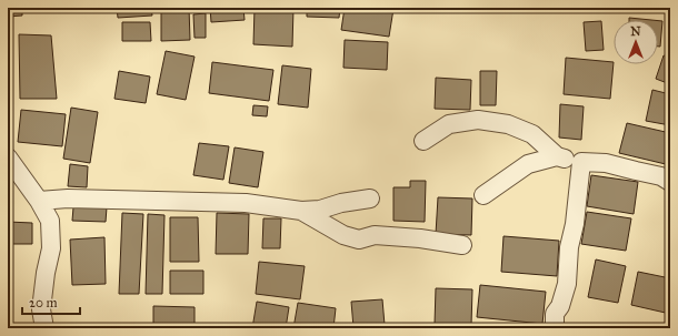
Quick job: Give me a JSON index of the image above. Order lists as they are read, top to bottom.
{
  "scale_bar": "20 m",
  "north": "top"
}
